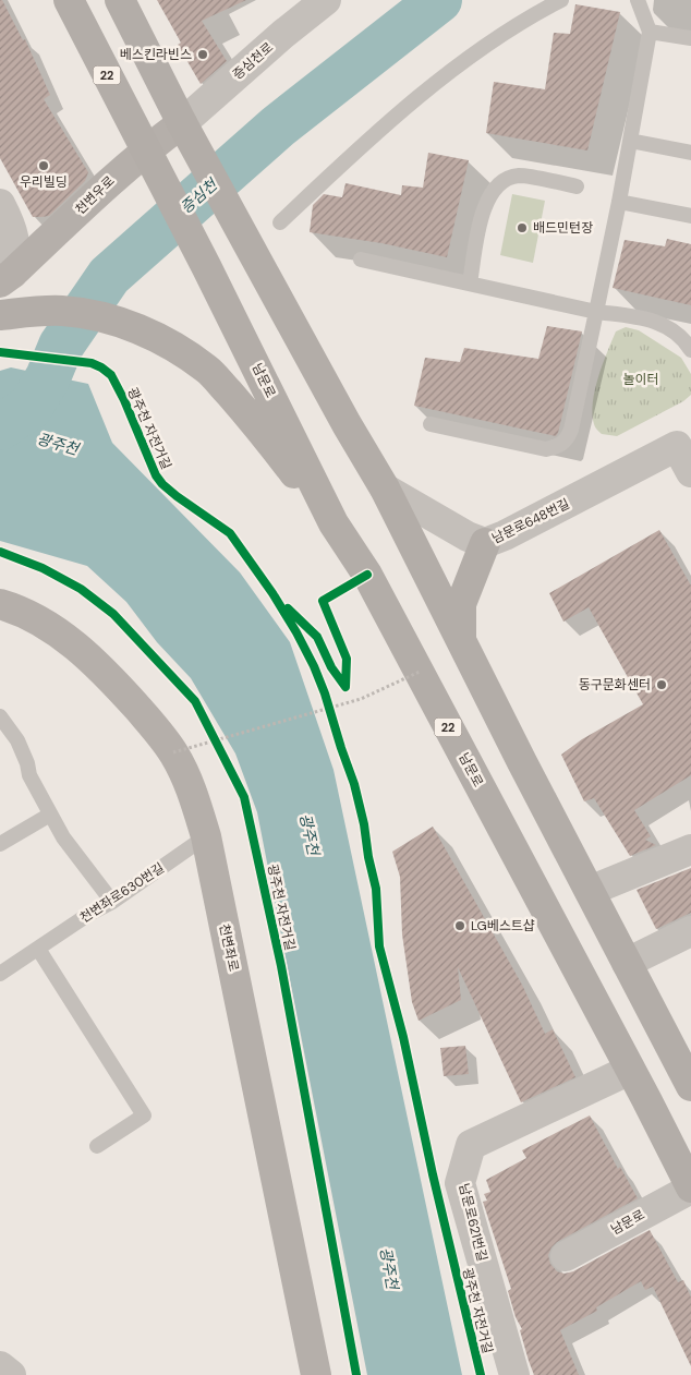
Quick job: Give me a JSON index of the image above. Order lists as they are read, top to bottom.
{
  "streets": {
    "main road": [
      "22",
      "천변우로",
      "남문로",
      "천변좌로"
    ],
    "street": ["증심천로", "남문로648번길", "남문로621번길"],
    "lane": ["천변좌로630번길"],
    "cycle path": ["광주천 자전거길"]
  },
  "crossings": [
    ["증심천로", "천변우로"],
    ["22", "천변우로"],
    ["22", "남문로"],
    ["천변우로", "남문로"],
    ["남문로", "남문로621번길"],
    ["천변좌로630번길", "천변좌로"]
  ],
  "water": ["증심천", "광주천"],
  "parks": ["놀이터"],
  "places": [
    "베스킨라빈스",
    "우리빌딩",
    "배드민턴장",
    "동구문화센터",
    "LG베스트샵"
  ]
}
